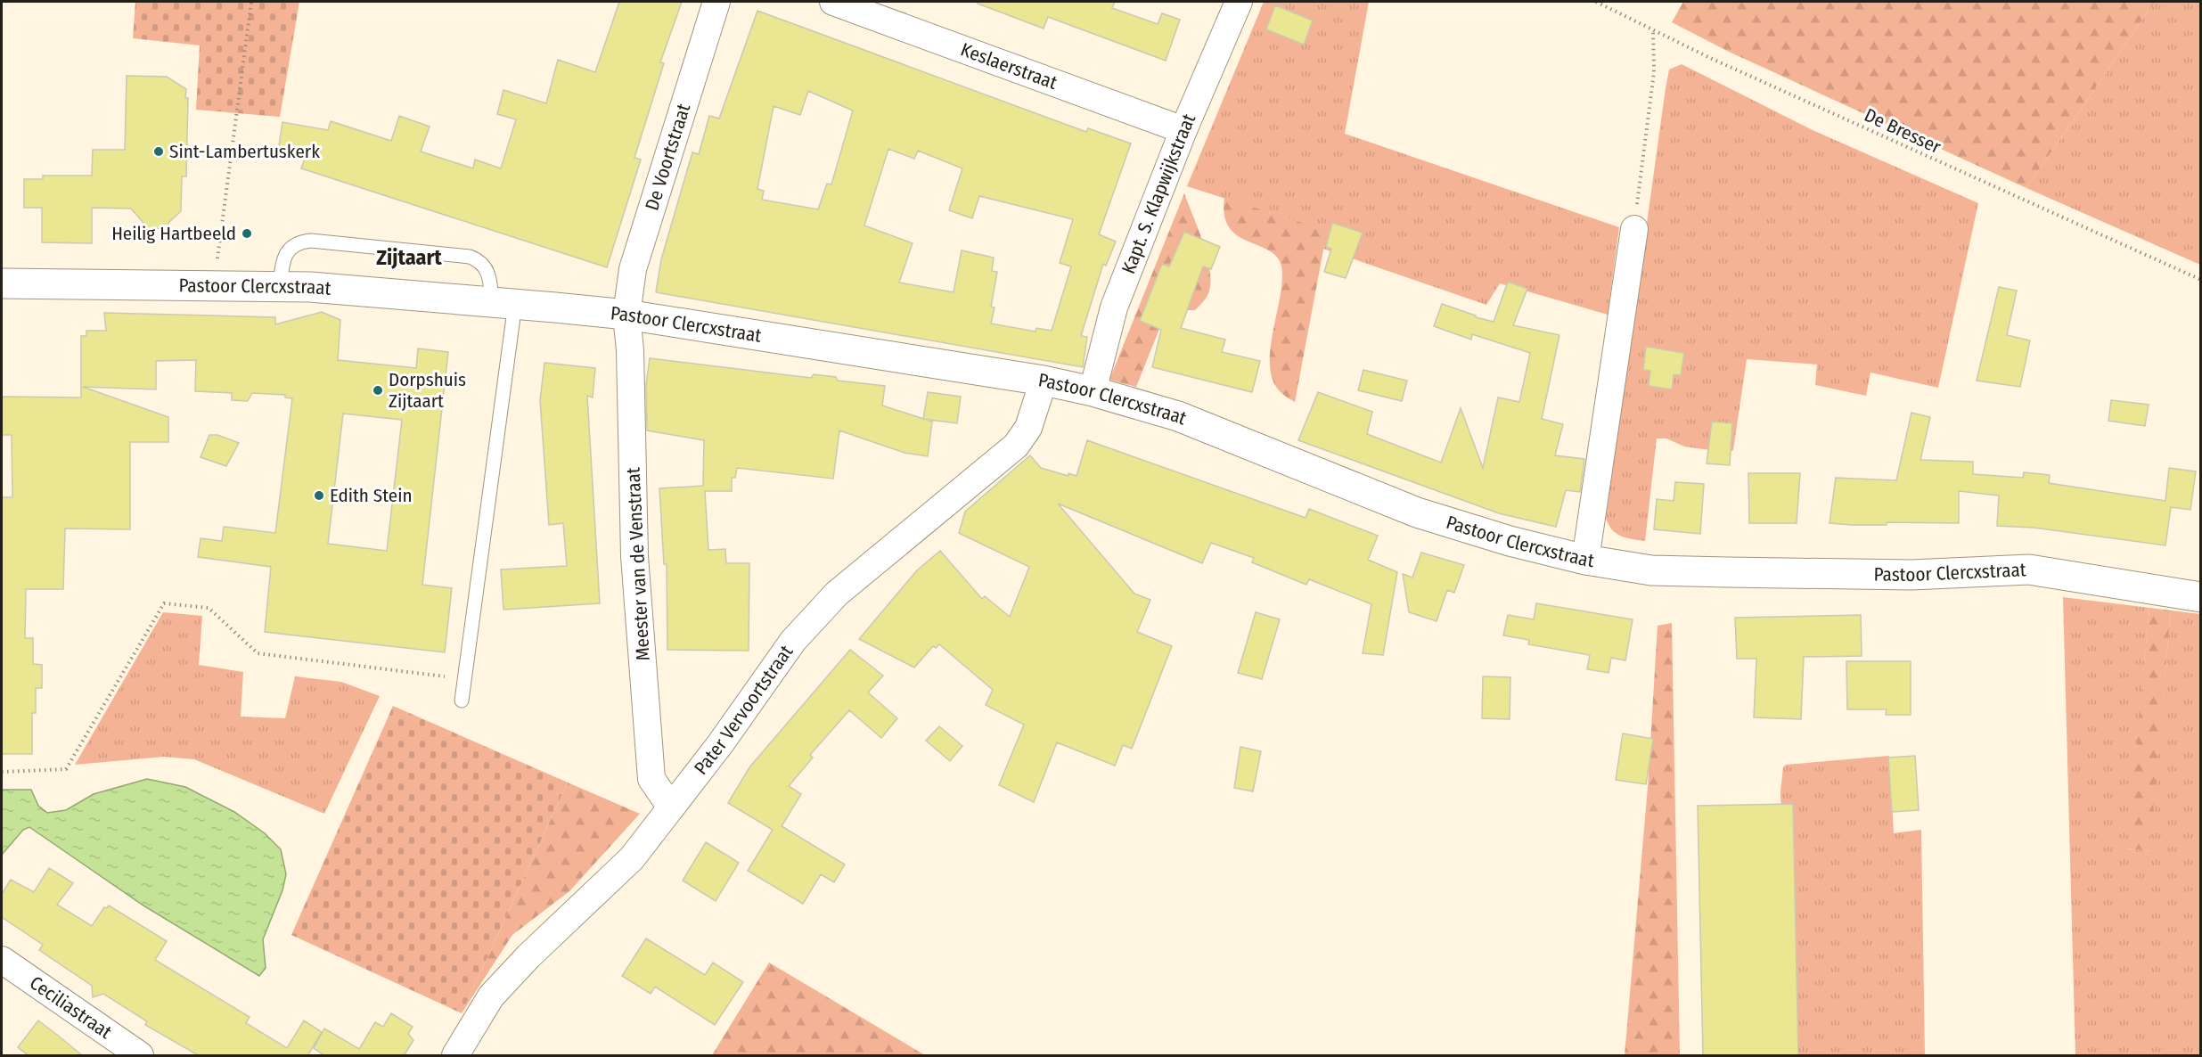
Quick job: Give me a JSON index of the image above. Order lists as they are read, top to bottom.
{
  "streets": {
    "street": [
      "Keslaerstraat",
      "De Voortstraat",
      "Kapt. S. Klapwijkstraat",
      "Pastoor Clercxstraat",
      "Meester van de Venstraat",
      "Pater Vervoortstraat",
      "Ceciliastraat"
    ],
    "path": ["De Bresser"]
  },
  "crossings": [
    ["Keslaerstraat", "Kapt. S. Klapwijkstraat"],
    ["De Voortstraat", "Pastoor Clercxstraat"],
    ["De Voortstraat", "Meester van de Venstraat"],
    ["Kapt. S. Klapwijkstraat", "Pastoor Clercxstraat"],
    ["Pastoor Clercxstraat", "Meester van de Venstraat"],
    ["Pastoor Clercxstraat", "Pater Vervoortstraat"],
    ["Meester van de Venstraat", "Pater Vervoortstraat"]
  ],
  "districts": ["Zijtaart"],
  "places": [
    "Sint-Lambertuskerk",
    "Heilig Hartbeeld",
    "Dorpshuis Zijtaart",
    "Edith Stein"
  ]
}
